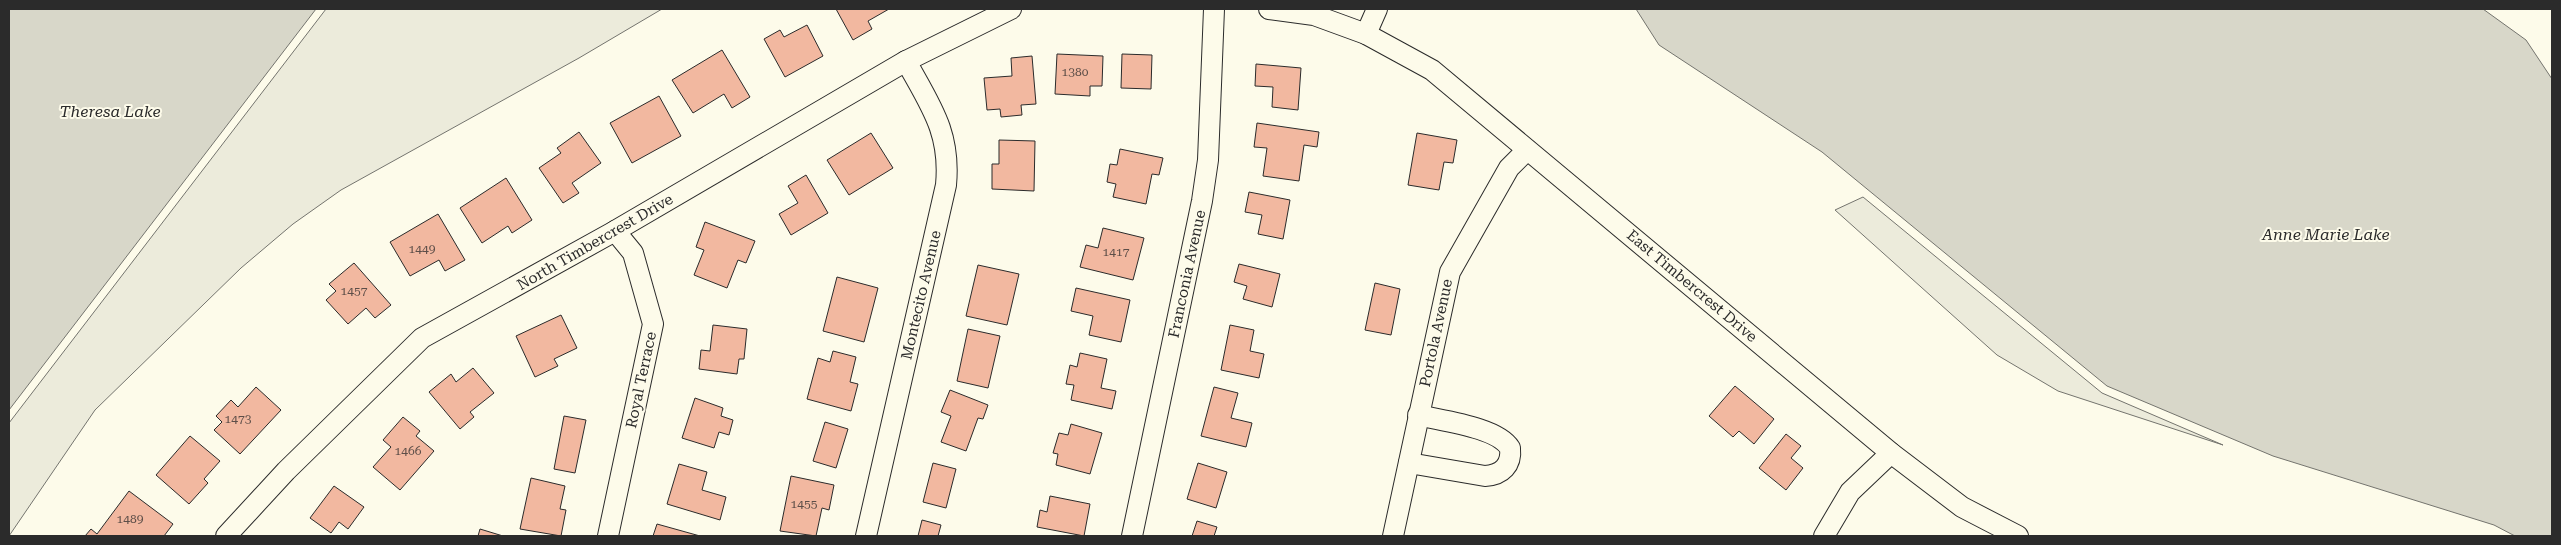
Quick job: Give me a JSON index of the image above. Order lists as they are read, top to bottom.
{
  "streets": {
    "street": [
      "North Timbercrest Drive",
      "Franconia Avenue",
      "East Timbercrest Drive",
      "Montecito Avenue",
      "Portola Avenue",
      "Royal Terrace"
    ]
  },
  "crossings": [
    ["North Timbercrest Drive", "Montecito Avenue"],
    ["North Timbercrest Drive", "Royal Terrace"],
    ["East Timbercrest Drive", "Portola Avenue"]
  ],
  "water": ["Theresa Lake", "Anne Marie Lake"],
  "house_numbers": [
    "1380",
    "1449",
    "1417",
    "1457",
    "1473",
    "1466",
    "1455",
    "1489"
  ]
}
